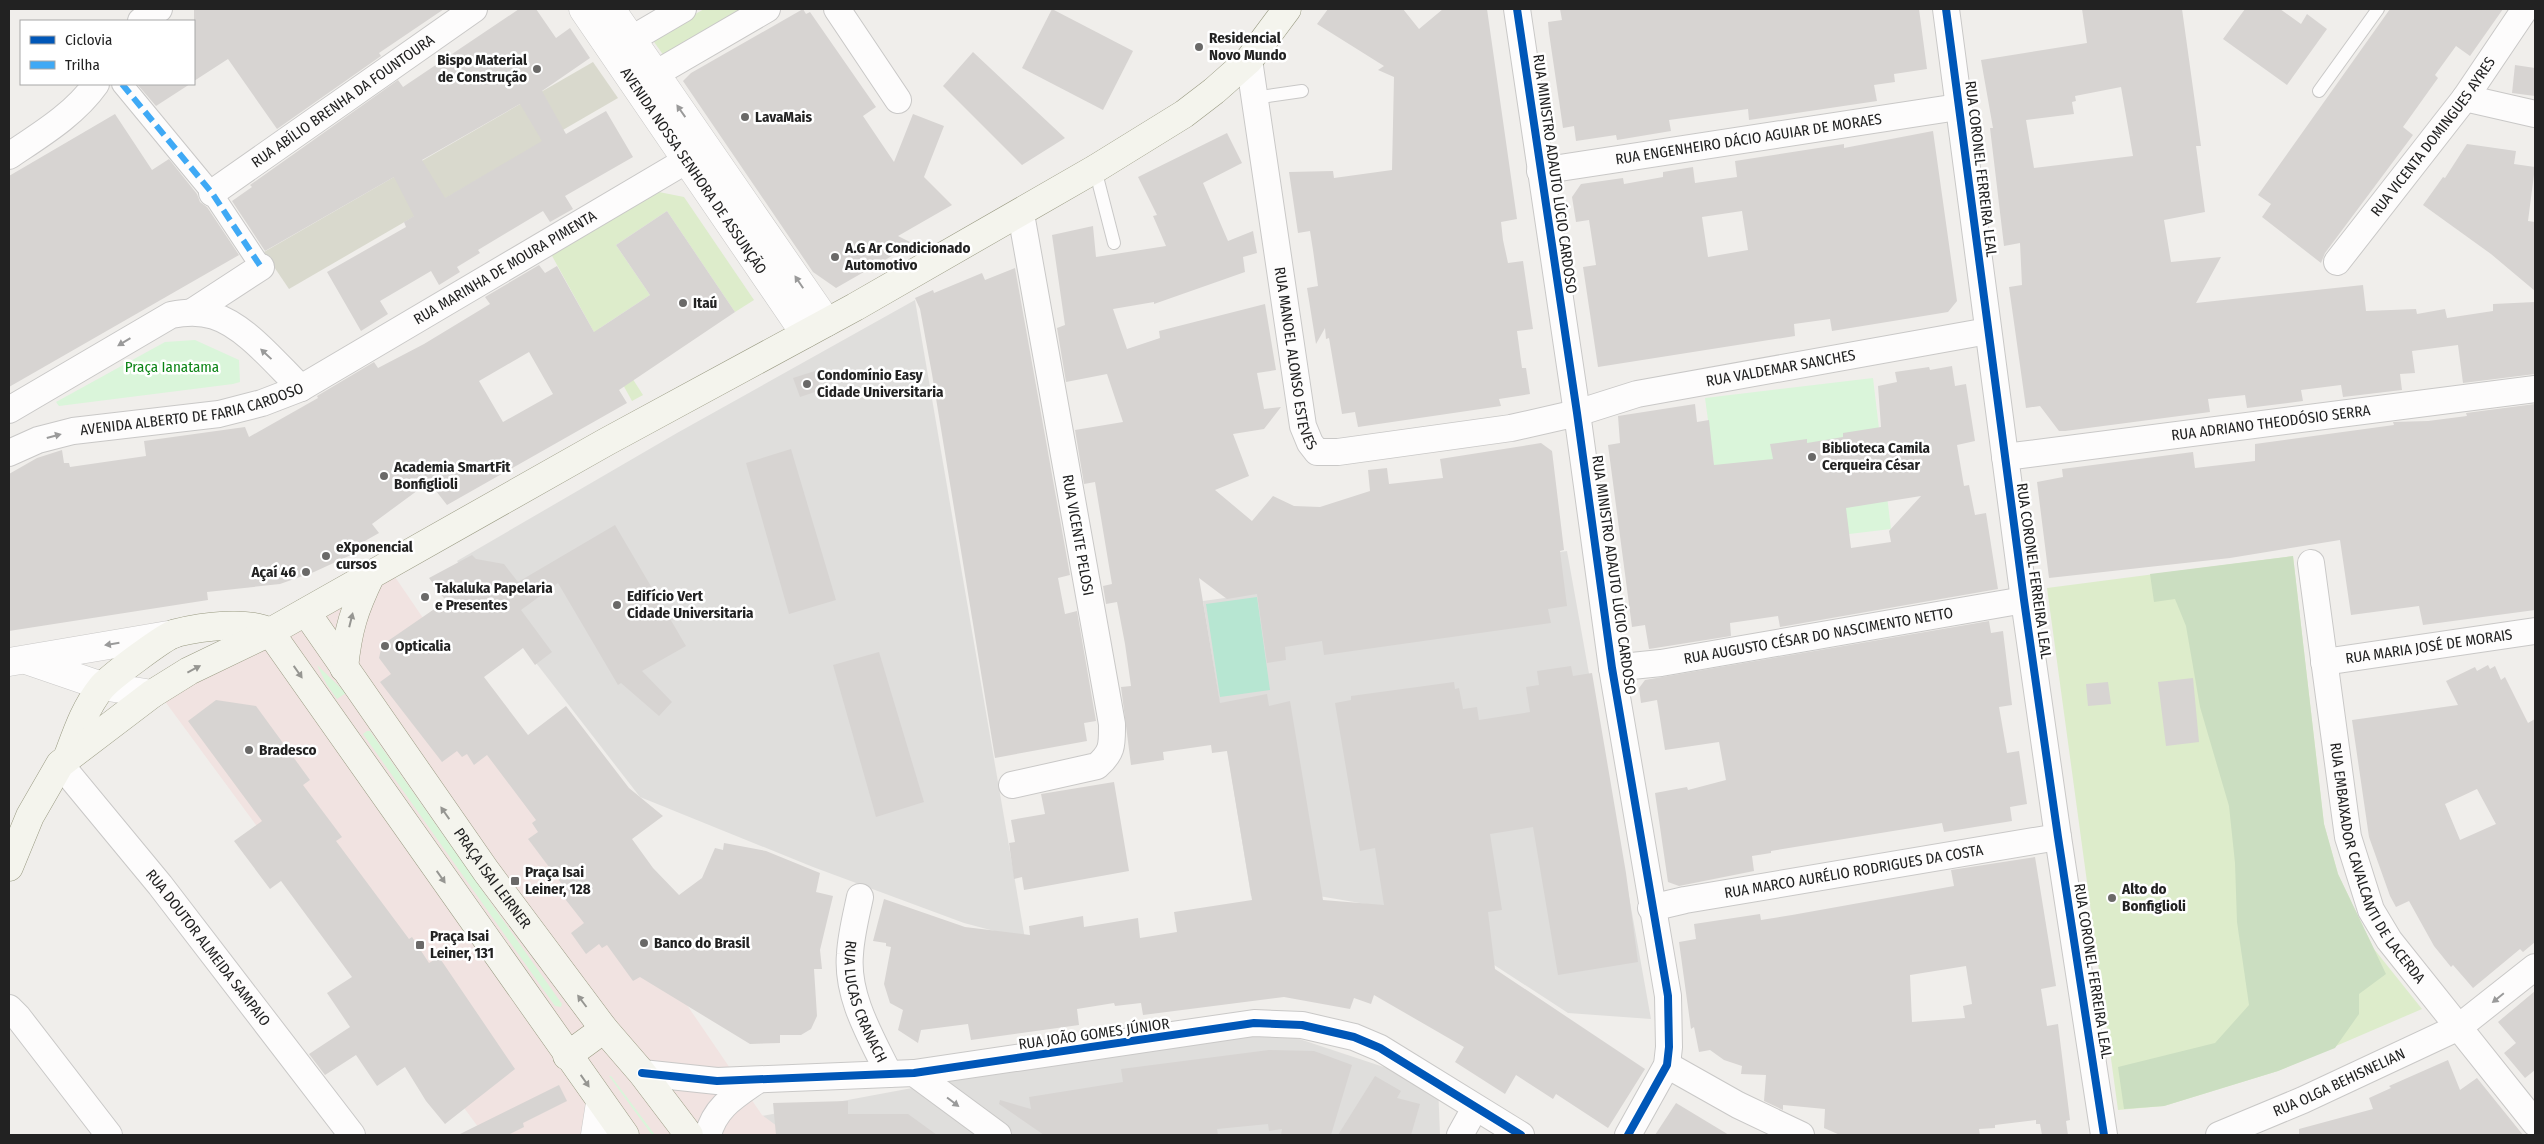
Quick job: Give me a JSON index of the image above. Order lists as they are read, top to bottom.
{
  "streets": {
    "main road": ["PRAÇA ISAI LEIRNER"],
    "street": [
      "RUA ABÍLIO BRENHA DA FOUNTOURA",
      "RUA VICENTA DOMINGUES AYRES",
      "RUA ENGENHEIRO DÁCIO AGUIAR DE MORAES",
      "RUA CORONEL FERREIRA LEAL",
      "AVENIDA NOSSA SENHORA DE ASSUNÇÃO",
      "RUA MINISTRO ADAUTO LÚCIO CARDOSO",
      "RUA MARINHA DE MOURA PIMENTA",
      "RUA MANOEL ALONSO ESTEVES",
      "RUA VALDEMAR SANCHES",
      "AVENIDA ALBERTO DE FARIA CARDOSO",
      "RUA ADRIANO THEODÓSIO SERRA",
      "RUA VICENTE PELOSI",
      "RUA AUGUSTO CÉSAR DO NASCIMENTO NETTO",
      "RUA MARIA JOSÉ DE MORAIS",
      "RUA EMBAIXADOR CAVALCANTI DE LACERDA",
      "RUA MARCO AURÉLIO RODRIGUES DA COSTA",
      "RUA DOUTOR ALMEIDA SAMPAIO",
      "RUA LUCAS CRANACH",
      "RUA JOÃO GOMES JÚNIOR",
      "RUA OLGA BEHISNELIAN"
    ]
  },
  "crossings": [
    ["RUA ENGENHEIRO DÁCIO AGUIAR DE MORAES", "RUA CORONEL FERREIRA LEAL"],
    ["RUA ENGENHEIRO DÁCIO AGUIAR DE MORAES", "RUA MINISTRO ADAUTO LÚCIO CARDOSO"],
    ["RUA CORONEL FERREIRA LEAL", "RUA VALDEMAR SANCHES"],
    ["RUA CORONEL FERREIRA LEAL", "RUA ADRIANO THEODÓSIO SERRA"],
    ["RUA CORONEL FERREIRA LEAL", "RUA AUGUSTO CÉSAR DO NASCIMENTO NETTO"],
    ["RUA CORONEL FERREIRA LEAL", "RUA MARCO AURÉLIO RODRIGUES DA COSTA"],
    ["AVENIDA NOSSA SENHORA DE ASSUNÇÃO", "RUA MARINHA DE MOURA PIMENTA"],
    ["RUA MINISTRO ADAUTO LÚCIO CARDOSO", "RUA MANOEL ALONSO ESTEVES"],
    ["RUA MINISTRO ADAUTO LÚCIO CARDOSO", "RUA VALDEMAR SANCHES"],
    ["RUA MINISTRO ADAUTO LÚCIO CARDOSO", "RUA AUGUSTO CÉSAR DO NASCIMENTO NETTO"],
    ["RUA MINISTRO ADAUTO LÚCIO CARDOSO", "RUA MARCO AURÉLIO RODRIGUES DA COSTA"],
    ["RUA MARINHA DE MOURA PIMENTA", "AVENIDA ALBERTO DE FARIA CARDOSO"],
    ["RUA MANOEL ALONSO ESTEVES", "RUA VALDEMAR SANCHES"],
    ["RUA MARIA JOSÉ DE MORAIS", "RUA EMBAIXADOR CAVALCANTI DE LACERDA"],
    ["RUA EMBAIXADOR CAVALCANTI DE LACERDA", "RUA OLGA BEHISNELIAN"],
    ["PRAÇA ISAI LEIRNER", "RUA JOÃO GOMES JÚNIOR"],
    ["RUA LUCAS CRANACH", "RUA JOÃO GOMES JÚNIOR"]
  ],
  "parks": ["Praça Ianatama"],
  "places": {
    "other": [
      "Residencial Novo Mundo",
      "Bispo Material de Construção",
      "LavaMais",
      "A.G Ar Condicionado Automotivo",
      "Itaú",
      "Condomínio Easy Cidade Universitaria",
      "Biblioteca Camila Cerqueira César",
      "Academia SmartFit Bonfiglioli",
      "eXponencial cursos",
      "Açaí 46",
      "Takaluka Papelaria e Presentes",
      "Edifício Vert Cidade Universitaria",
      "Opticalia",
      "Bradesco",
      "Alto do Bonfiglioli",
      "Banco do Brasil"
    ],
    "transit": ["Praça Isai Leiner, 128", "Praça Isai Leiner, 131"]
  },
  "legend": ["Ciclovia", "Trilha"]
}
